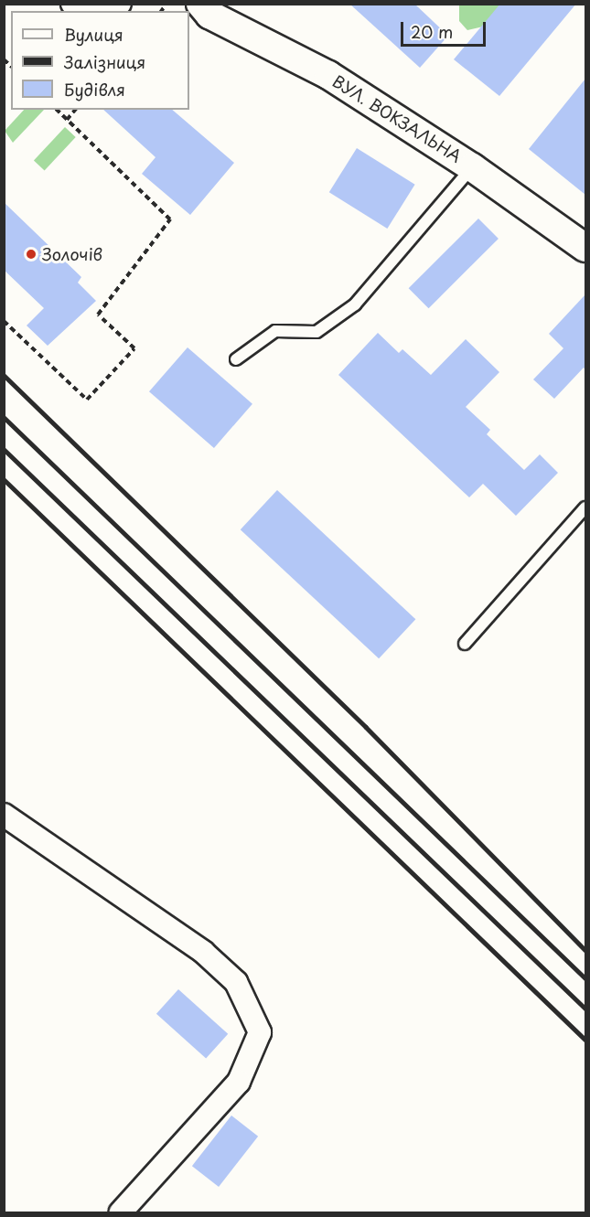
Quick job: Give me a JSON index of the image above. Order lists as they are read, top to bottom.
{
  "streets": {
    "street": ["ВУЛ. ВОКЗАЛЬНА"]
  },
  "places": ["Золочів"],
  "legend": ["Вулиця", "Залізниця", "Будівля"],
  "scale_bar": "20 m"
}
